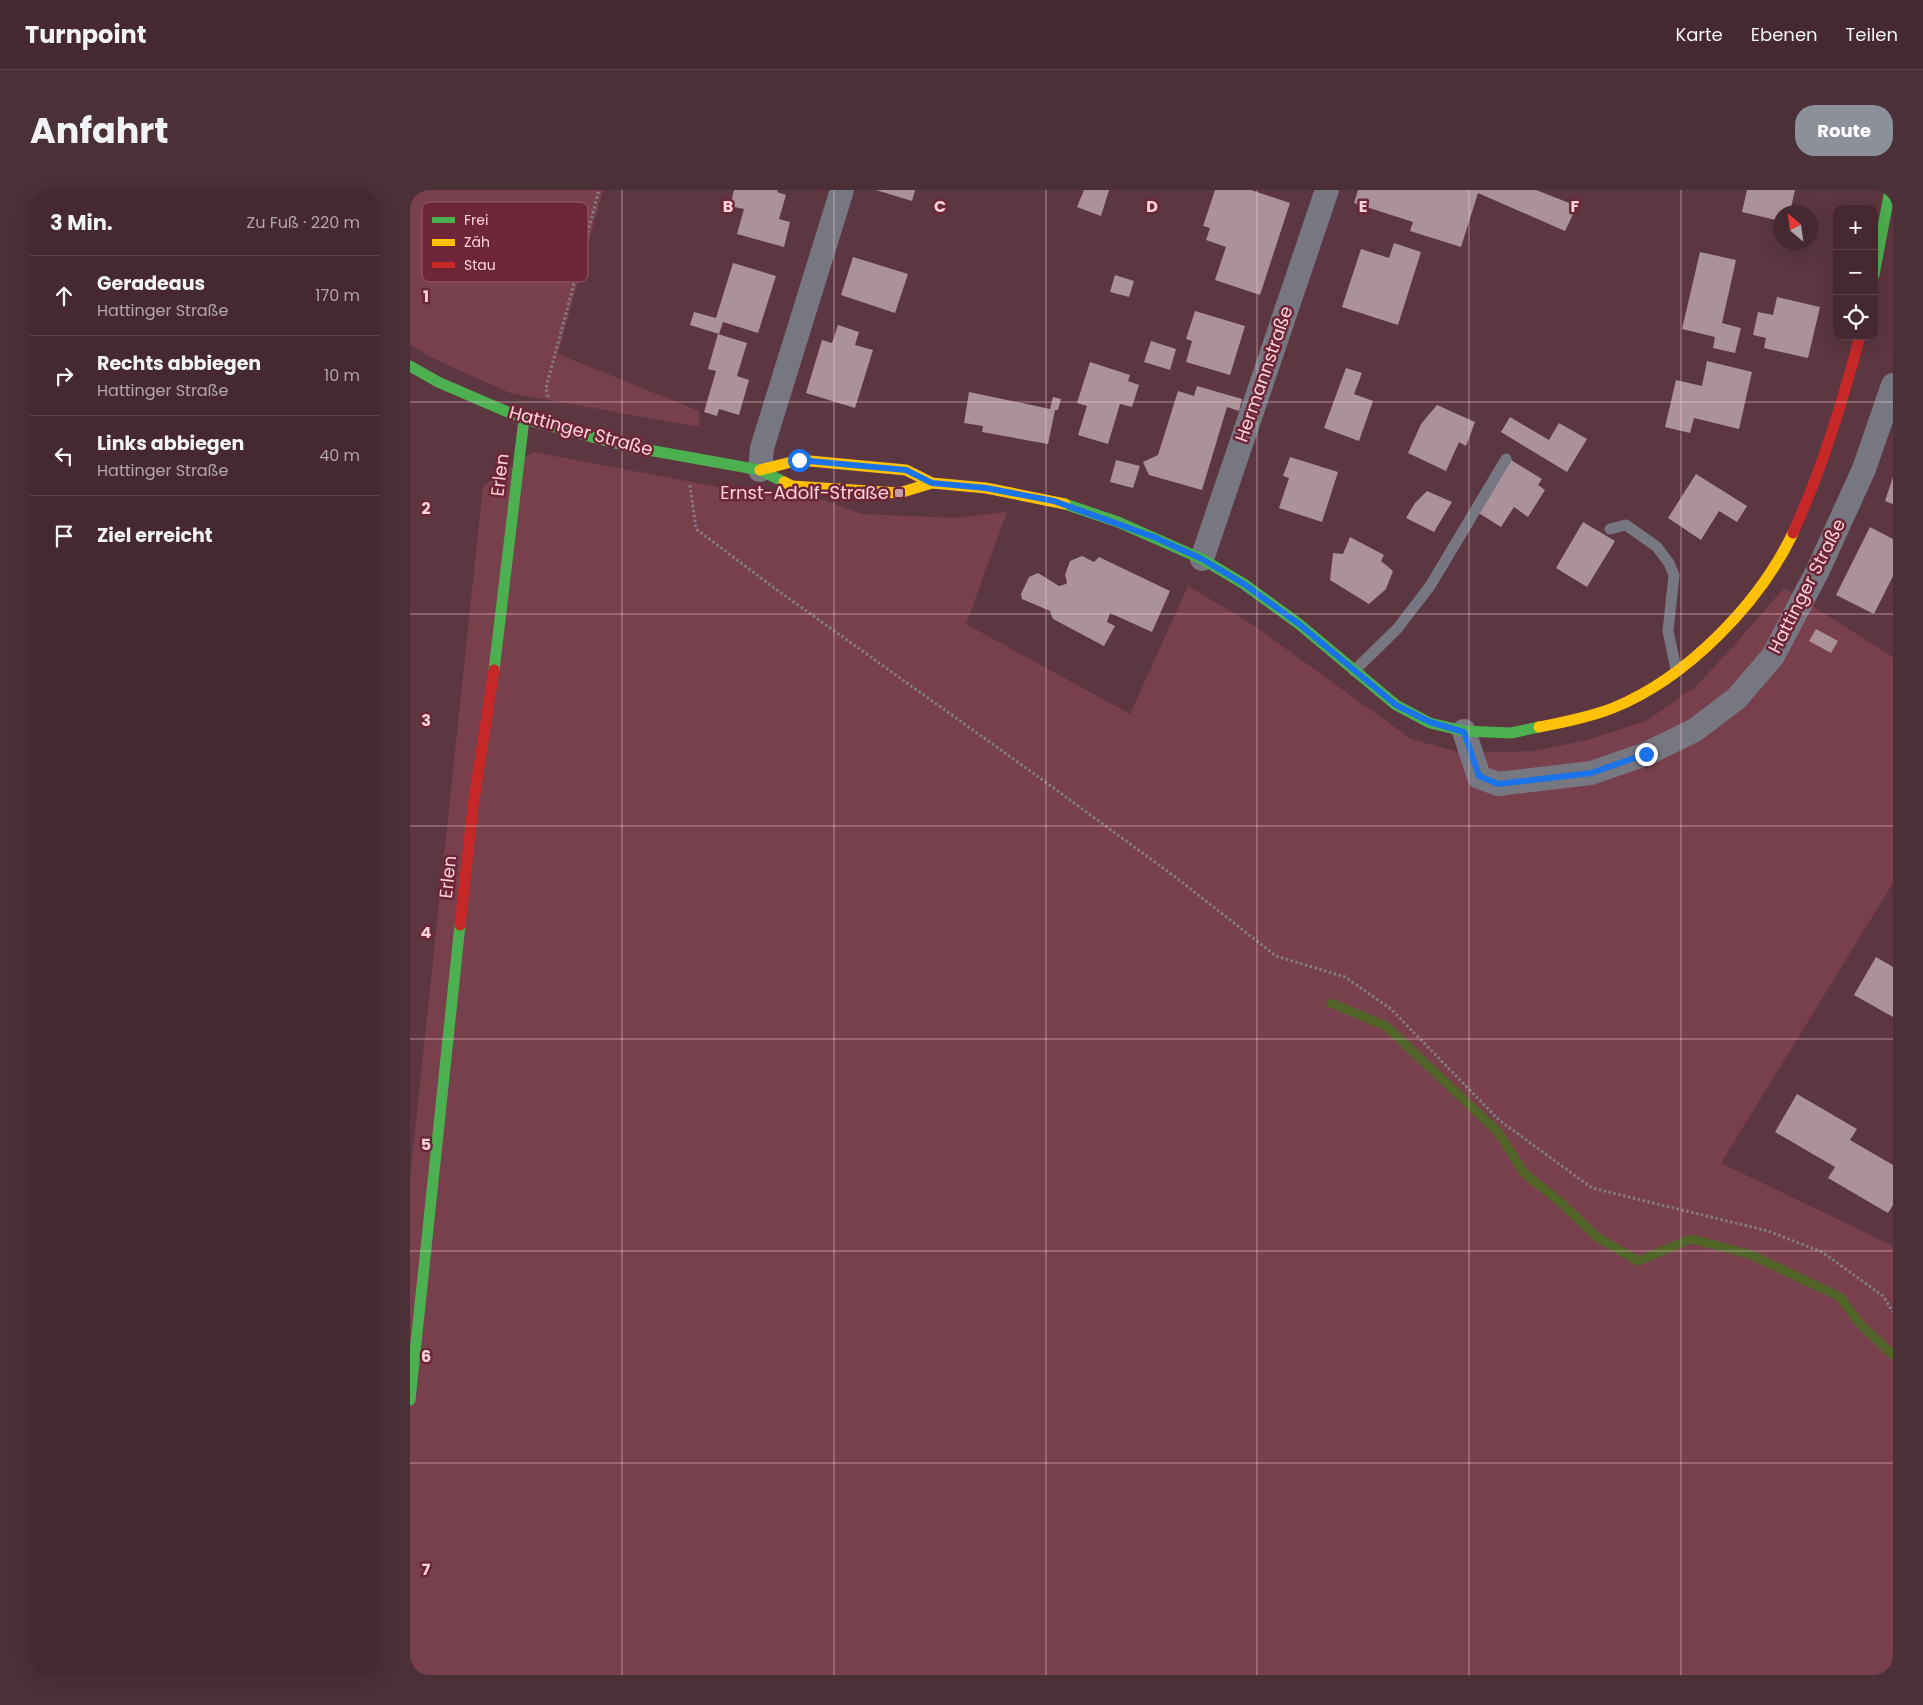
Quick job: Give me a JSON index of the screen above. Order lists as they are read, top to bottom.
{
  "streets": {
    "main road": ["Hattinger Straße", "Erlen"],
    "street": ["Hermannstraße"]
  },
  "crossings": [
    ["Hermannstraße", "Hattinger Straße"],
    ["Hattinger Straße", "Erlen"]
  ],
  "places": {
    "transit": ["Ernst-Adolf-Straße"]
  },
  "legend": ["Frei", "Zäh", "Stau"],
  "north": "top left",
  "page": {
    "header": "Turnpoint",
    "nav": ["Karte", "Ebenen", "Teilen"],
    "title": "Anfahrt",
    "buttons": "Route",
    "heading": ["3 Min.", "Zu Fuß · 220 m"],
    "map_buttons": ["+", "−"],
    "list": [
      ["Geradeaus", "Hattinger Straße", "170 m"],
      ["Rechts abbiegen", "Hattinger Straße", "10 m"],
      ["Links abbiegen", "Hattinger Straße", "40 m"],
      "Ziel erreicht"
    ]
  },
  "grid": {
    "columns": [
      "B",
      "C",
      "D",
      "E",
      "F"
    ],
    "rows": [
      "1",
      "2",
      "3",
      "4",
      "5",
      "6",
      "7"
    ]
  }
}
